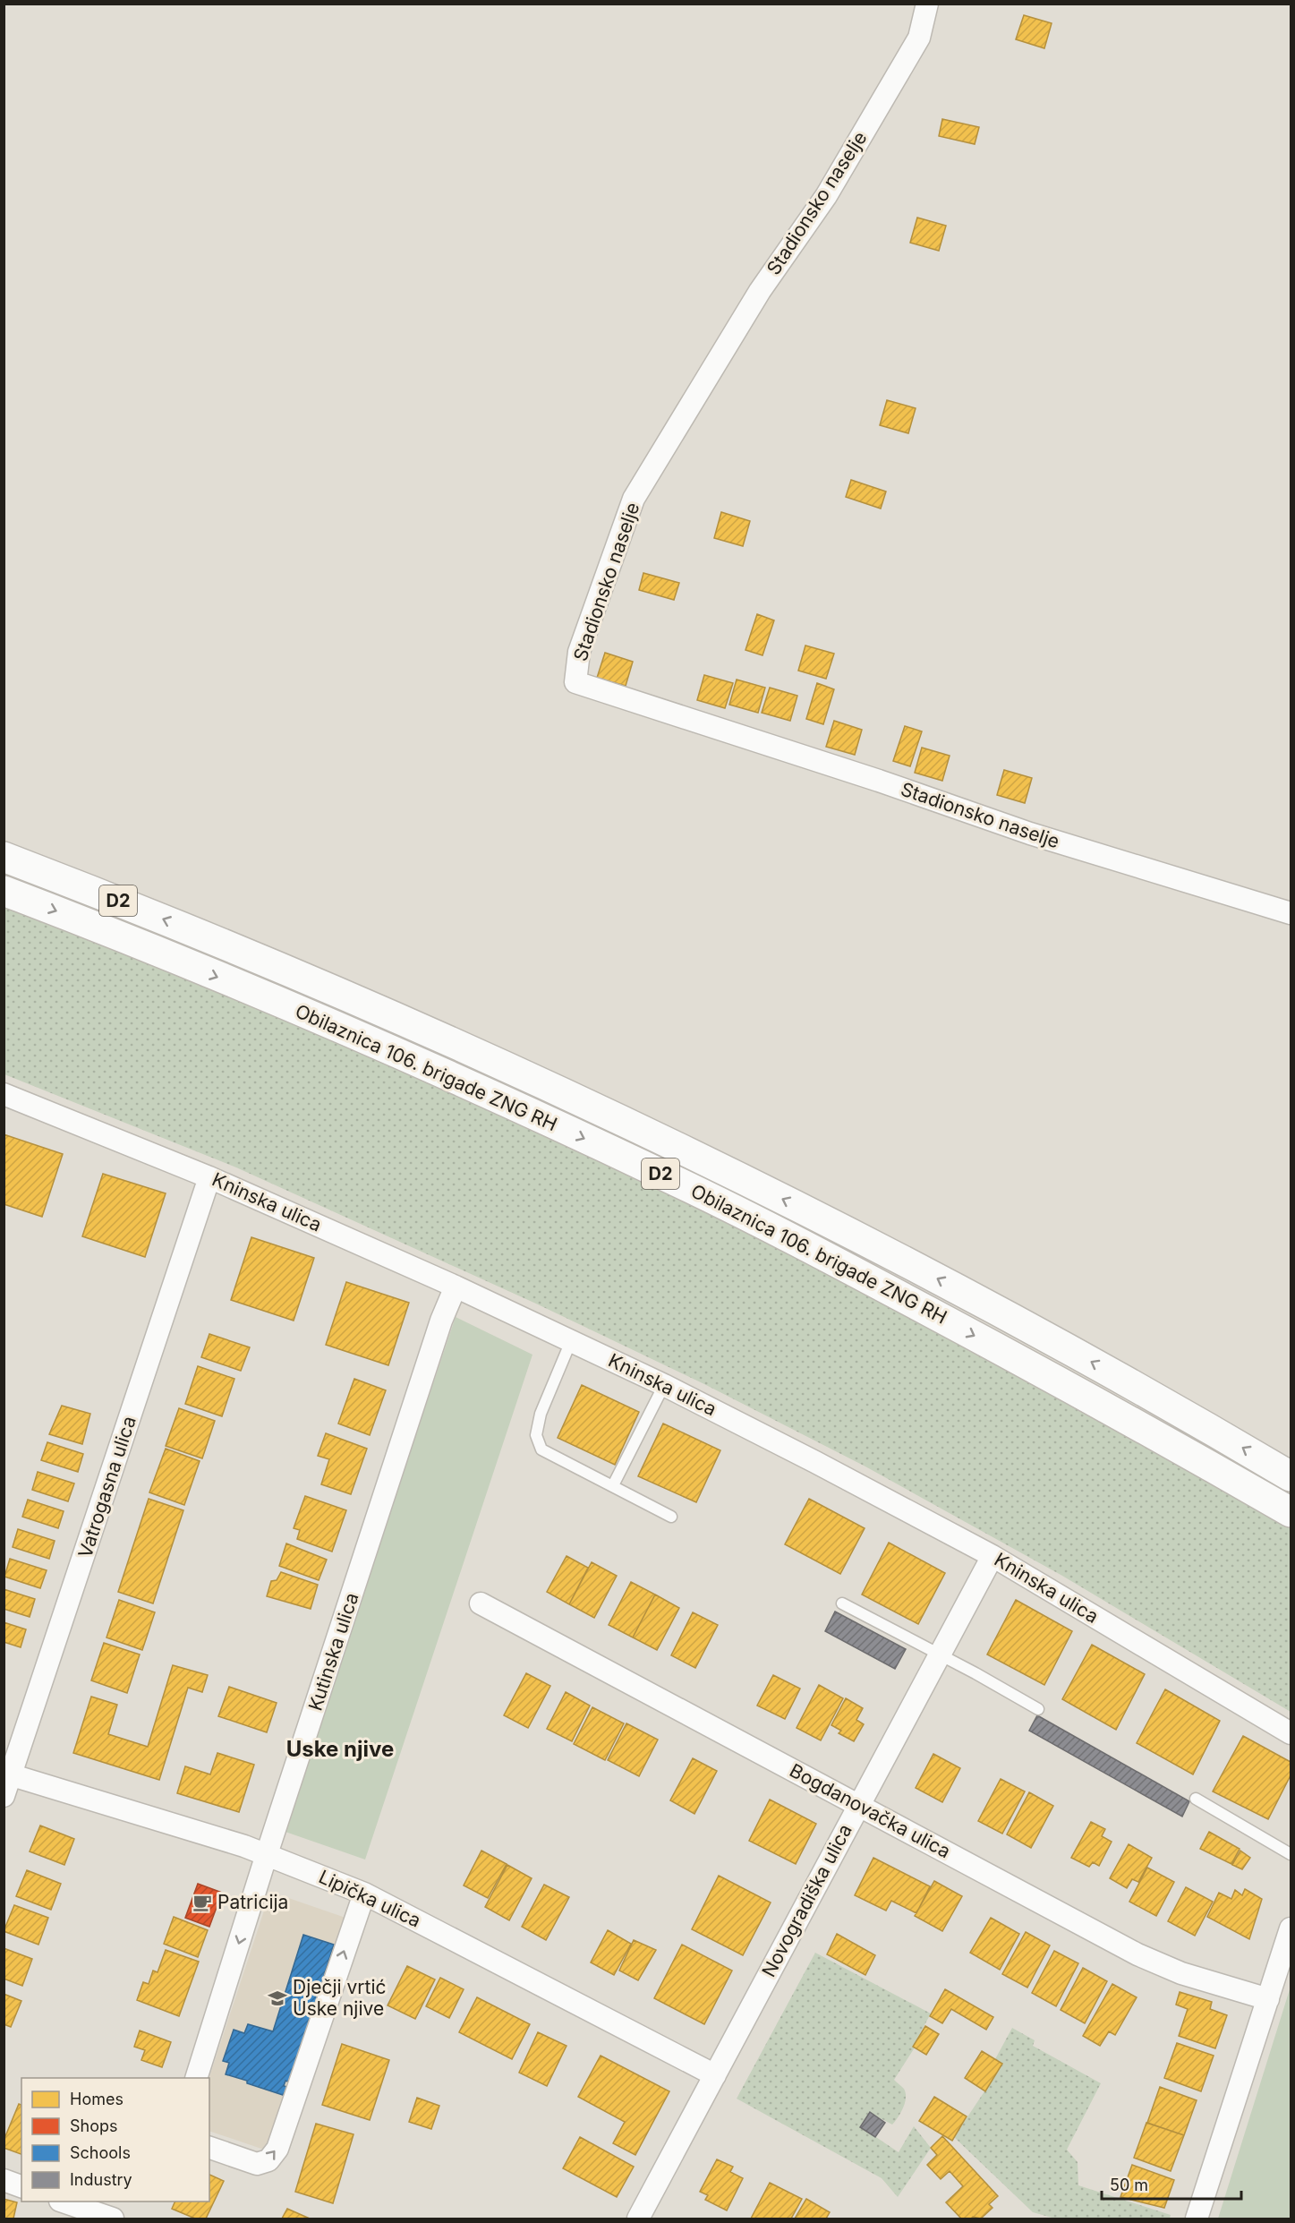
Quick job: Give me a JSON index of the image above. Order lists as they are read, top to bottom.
{
  "streets": {
    "highway": ["D2", "Obilaznica 106. brigade ZNG RH"],
    "street": [
      "Stadionsko naselje",
      "Kninska ulica",
      "Vatrogasna ulica",
      "Kutinska ulica",
      "Bogdanovačka ulica",
      "Lipička ulica",
      "Novogradiška ulica"
    ]
  },
  "crossings": [
    ["Kninska ulica", "Vatrogasna ulica"],
    ["Kninska ulica", "Kutinska ulica"],
    ["Kninska ulica", "Novogradiška ulica"],
    ["Vatrogasna ulica", "Lipička ulica"],
    ["Kutinska ulica", "Lipička ulica"],
    ["Bogdanovačka ulica", "Novogradiška ulica"],
    ["Lipička ulica", "Novogradiška ulica"]
  ],
  "districts": ["Uske njive"],
  "places": {
    "cafe": ["Patricija"],
    "school or university": ["Dječji vrtić Uske njive"]
  },
  "legend": [
    "Homes",
    "Shops",
    "Schools",
    "Industry"
  ],
  "scale_bar": "50 m"
}
